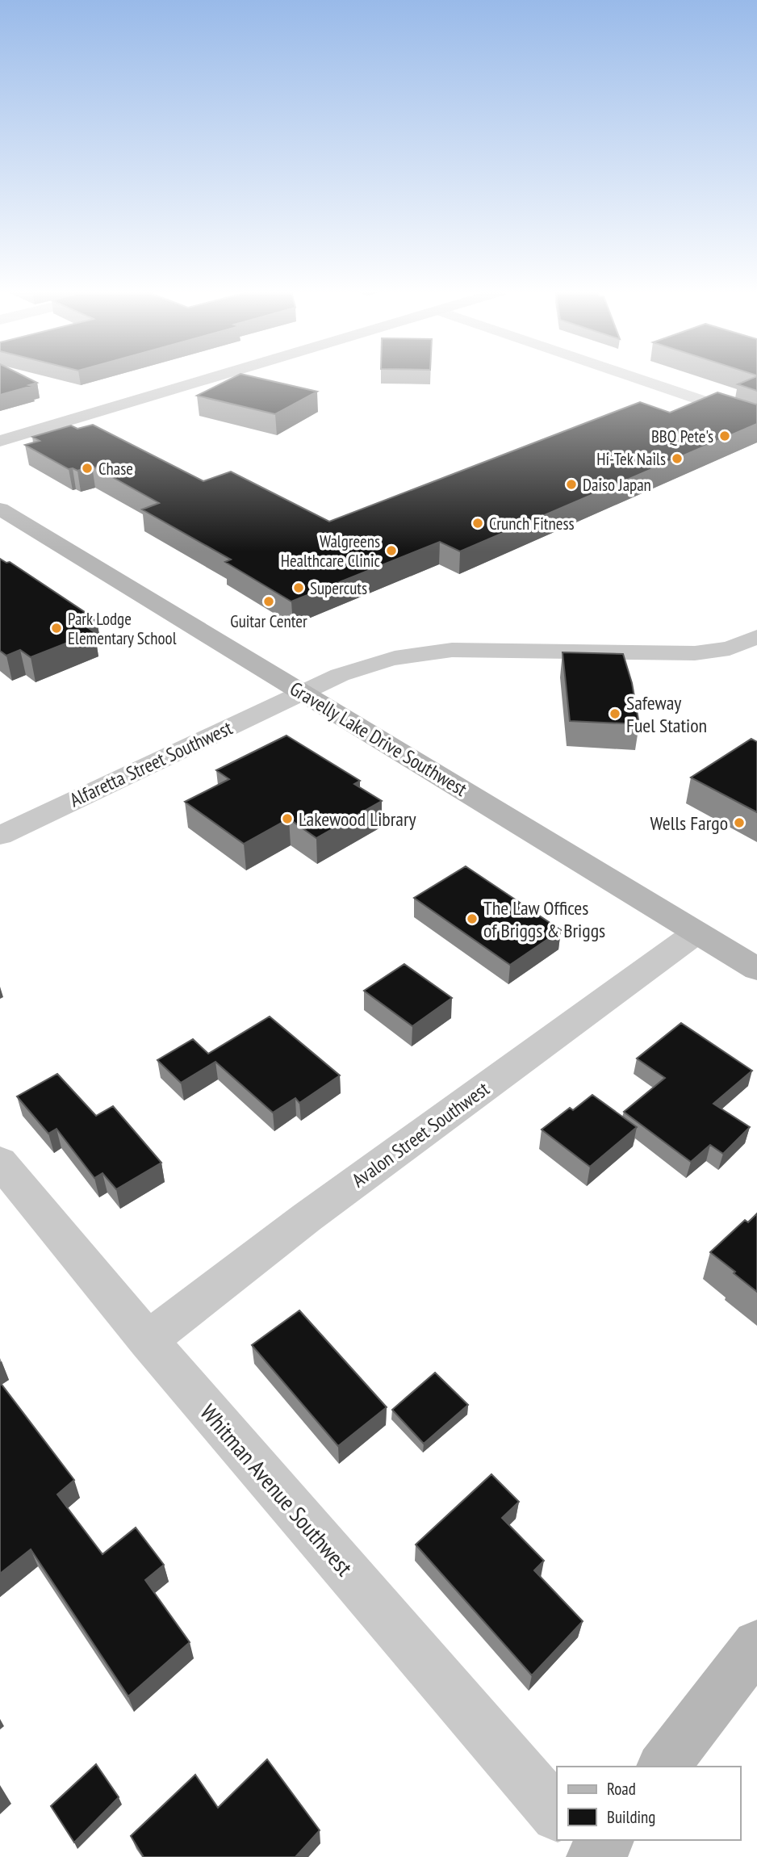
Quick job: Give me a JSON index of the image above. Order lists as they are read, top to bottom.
{
  "streets": {
    "main road": ["Gravelly Lake Drive Southwest"],
    "street": ["Alfaretta Street Southwest", "Avalon Street Southwest", "Whitman Avenue Southwest"]
  },
  "crossings": [
    ["Gravelly Lake Drive Southwest", "Alfaretta Street Southwest"],
    ["Gravelly Lake Drive Southwest", "Avalon Street Southwest"],
    ["Avalon Street Southwest", "Whitman Avenue Southwest"]
  ],
  "places": [
    "BBQ Pete's",
    "Hi-Tek Nails",
    "Chase",
    "Daiso Japan",
    "Crunch Fitness",
    "Walgreens Healthcare Clinic",
    "Supercuts",
    "Guitar Center",
    "Park Lodge Elementary School",
    "Safeway Fuel Station",
    "Lakewood Library",
    "Wells Fargo",
    "The Law Offices of Briggs & Briggs"
  ],
  "legend": ["Road", "Building"]
}
